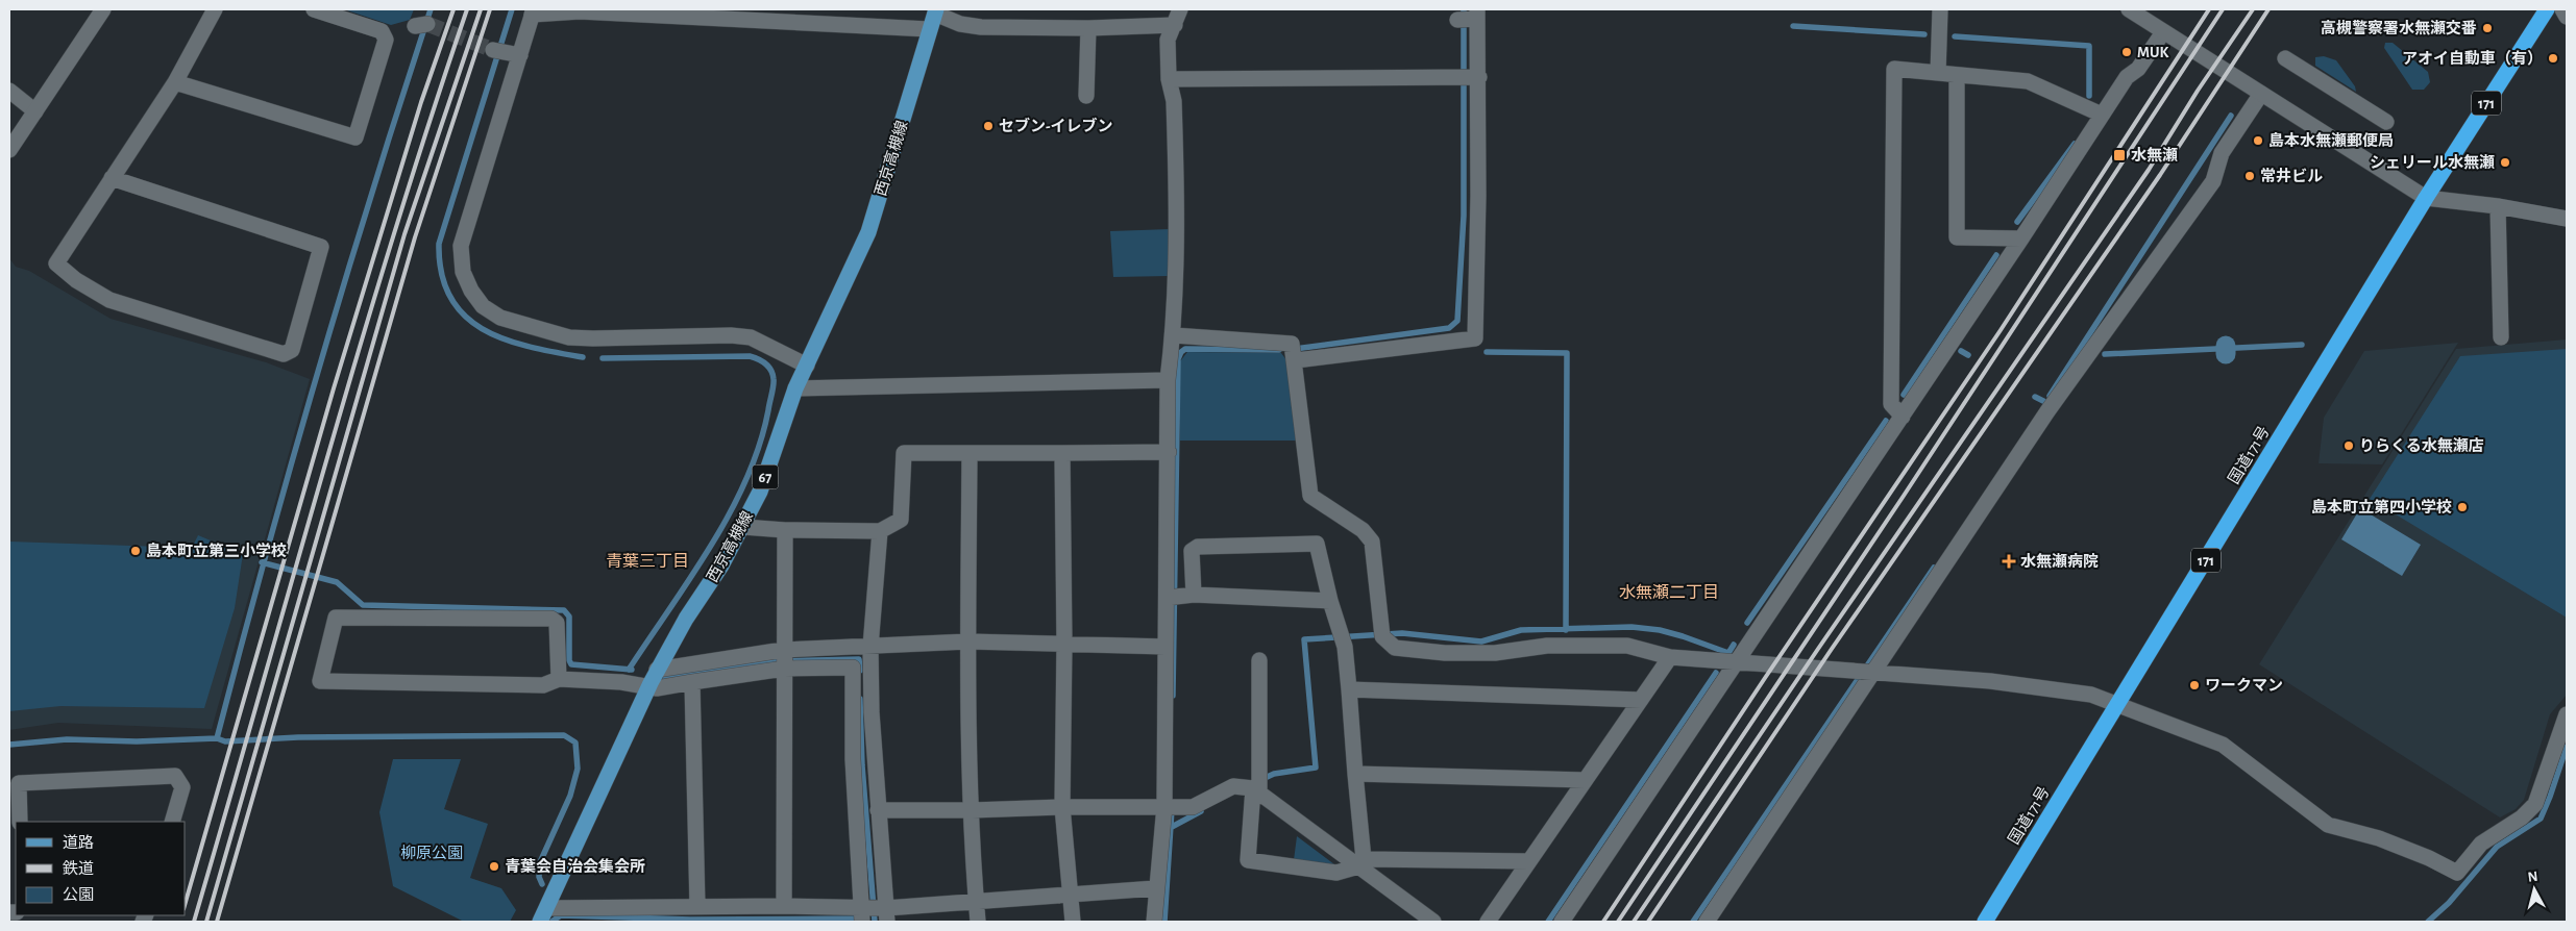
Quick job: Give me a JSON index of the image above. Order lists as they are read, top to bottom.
{
  "streets": {
    "highway": ["171", "国道171号"],
    "main road": ["西京高槻線", "67"]
  },
  "districts": ["青葉三丁目", "水無瀬二丁目"],
  "parks": ["柳原公園"],
  "places": {
    "other": [
      "高槻警察署水無瀬交番",
      "MUK",
      "アオイ自動車（有）",
      "セブン-イレブン",
      "島本水無瀬郵便局",
      "シェリール水無瀬",
      "常井ビル",
      "りらくる水無瀬店",
      "島本町立第四小学校",
      "島本町立第三小学校",
      "ワークマン",
      "青葉会自治会集会所"
    ],
    "transit": ["水無瀬"],
    "health": ["水無瀬病院"]
  },
  "legend": ["道路", "鉄道", "公園"],
  "north": "top"
}
